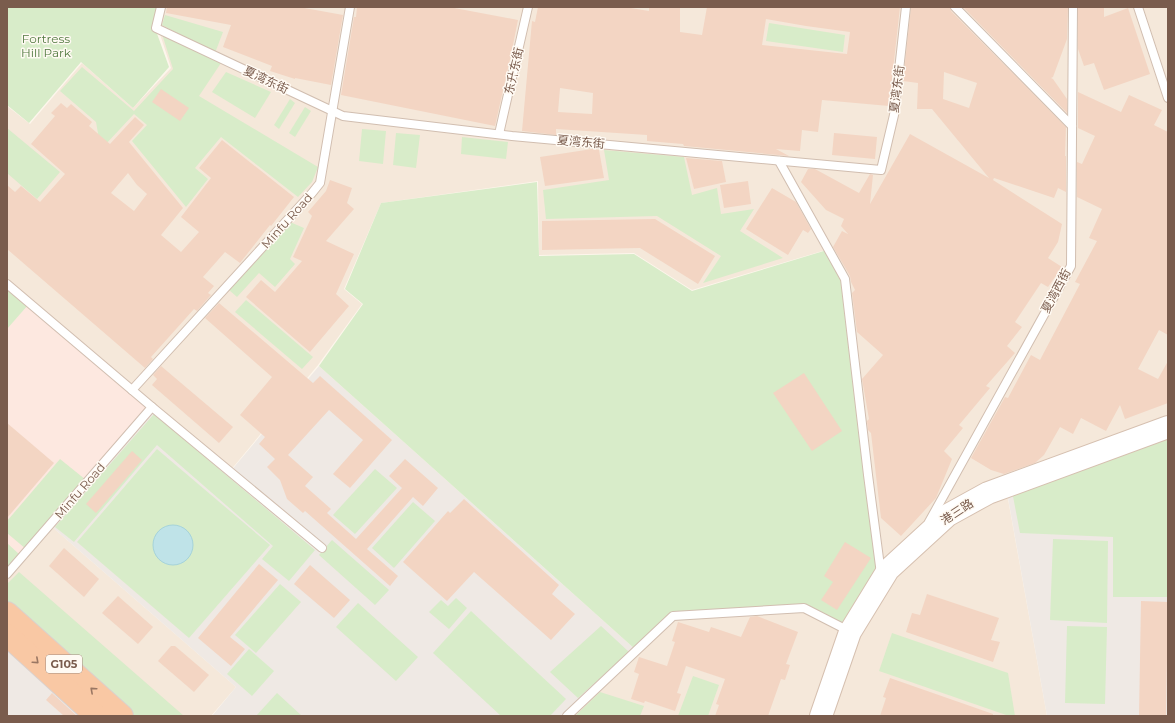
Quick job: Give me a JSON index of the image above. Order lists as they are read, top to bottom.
{
  "streets": {
    "highway": ["G105"],
    "main road": ["港三路"],
    "lane": [
      "东升东街",
      "夏湾东街",
      "Minfu Road",
      "夏湾西街"
    ]
  },
  "crossings": [
    ["东升东街", "夏湾东街"],
    ["夏湾东街", "Minfu Road"],
    ["夏湾西街", "港三路"]
  ],
  "parks": ["Fortress Hill Park"]
}
